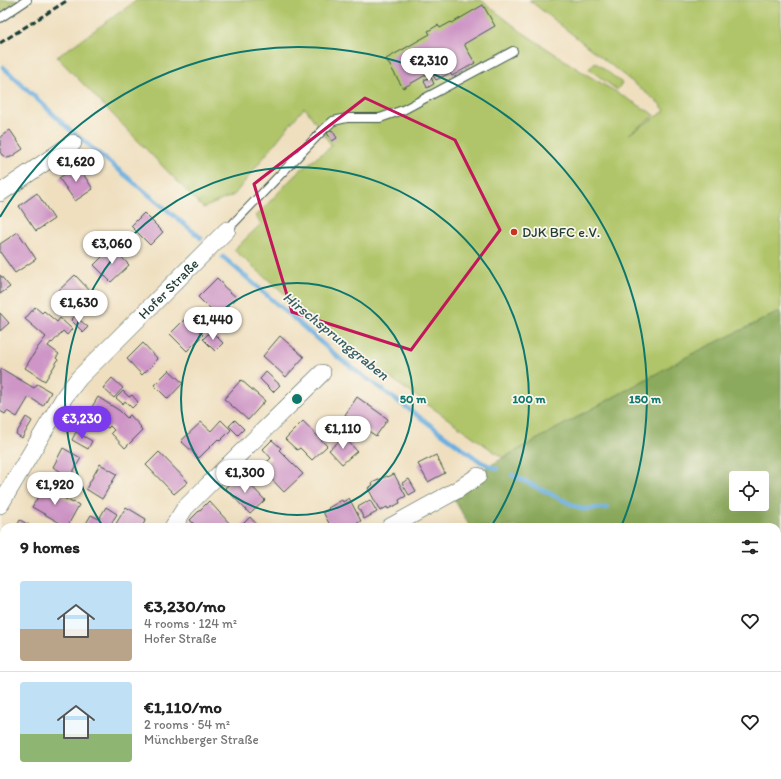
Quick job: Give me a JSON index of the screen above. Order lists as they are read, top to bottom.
{
  "streets": {
    "street": ["Hofer Straße"]
  },
  "water": ["Hirschsprunggraben"],
  "places": ["DJK BFC e.V."],
  "page": {
    "price": [
      "€2,310",
      "€1,620",
      "€3,060",
      "€1,630",
      "€1,440",
      "€3,230",
      "€1,110",
      "€1,300",
      "€1,920"
    ],
    "heading": "9 homes",
    "list": [
      {
        "name": "€3,230/mo",
        "note": "4 rooms · 124 m² · Hofer Straße"
      },
      {
        "name": "€1,110/mo",
        "note": "2 rooms · 54 m² · Münchberger Straße"
      }
    ]
  },
  "rings": ["50 m", "100 m", "150 m"]
}
